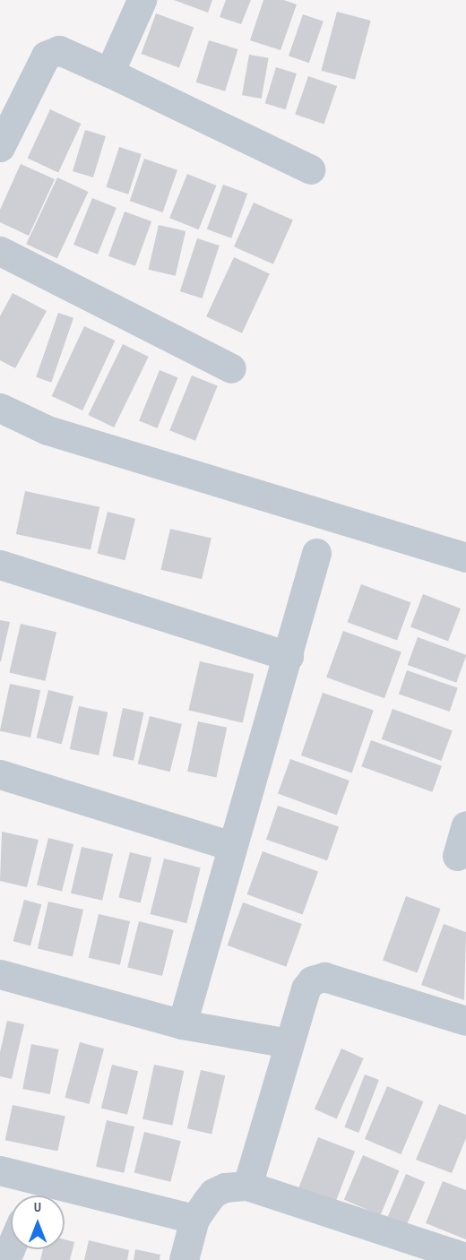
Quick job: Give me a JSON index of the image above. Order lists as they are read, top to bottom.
{
  "north": "top"
}
